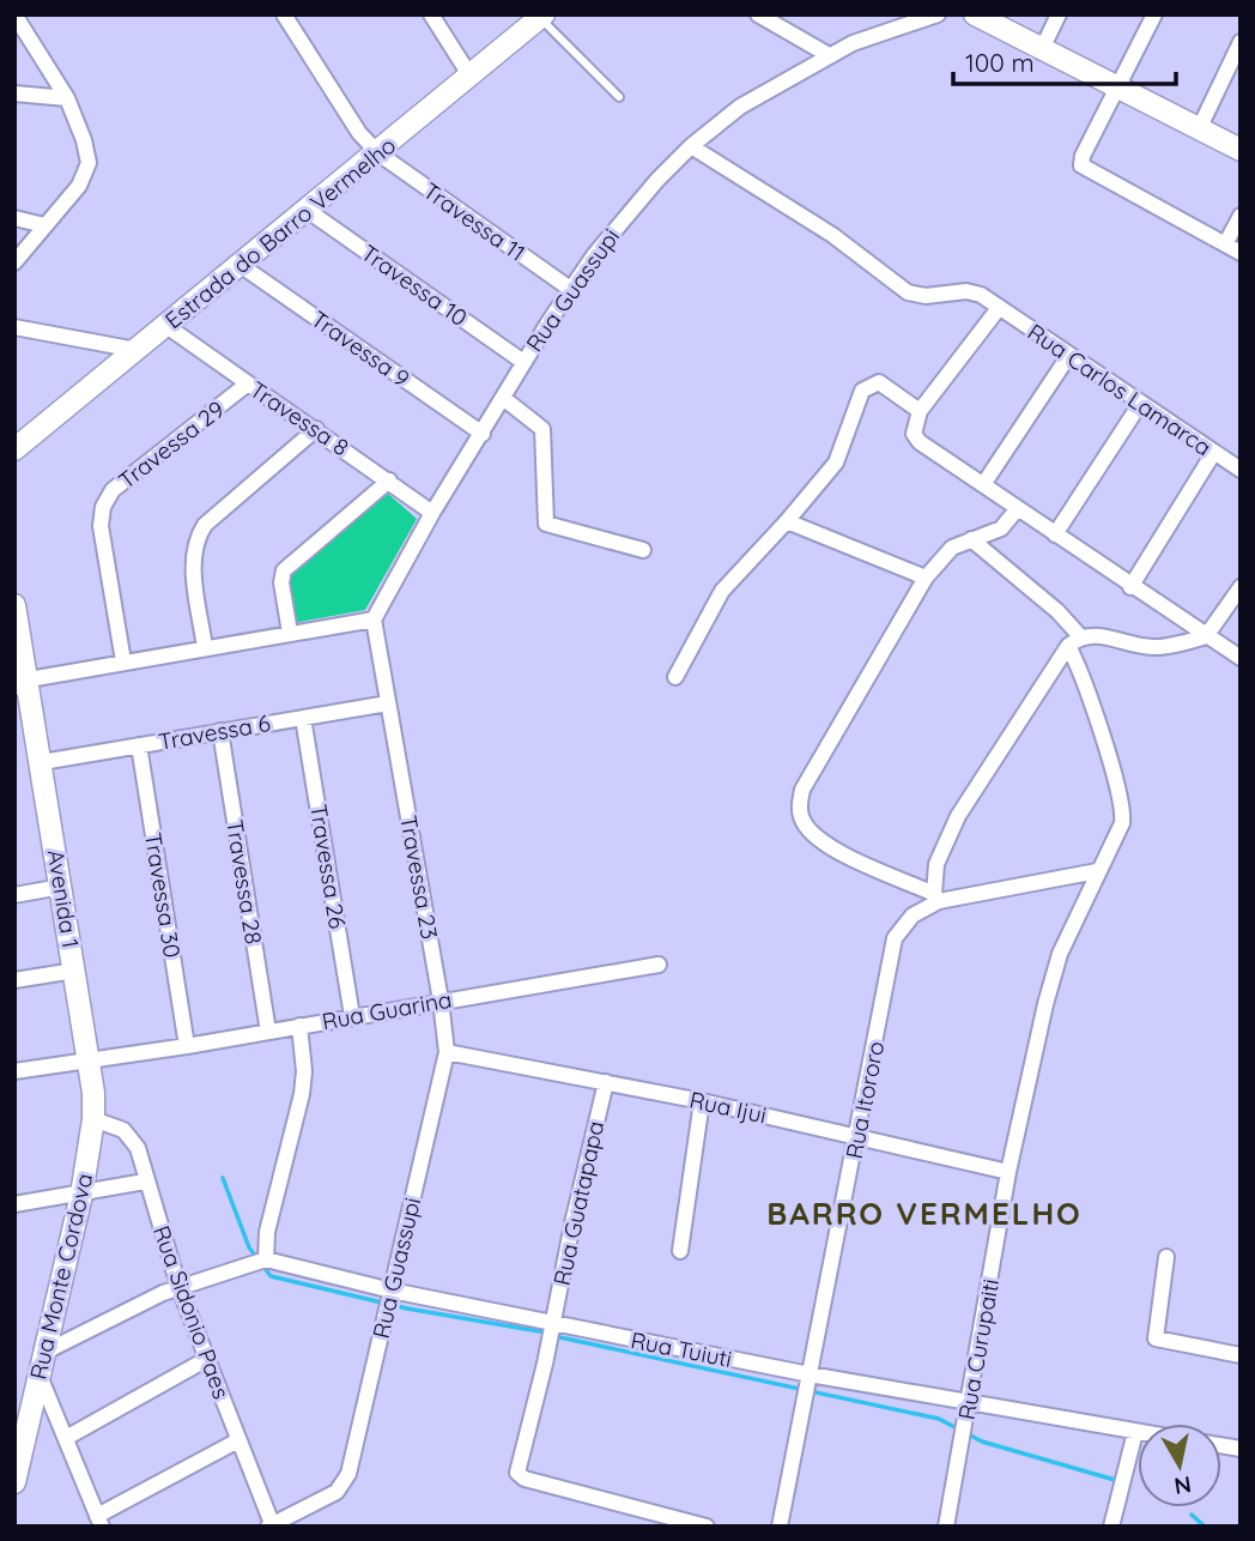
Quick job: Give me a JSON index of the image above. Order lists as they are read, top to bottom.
{
  "streets": {
    "street": [
      "Travessa 11",
      "Estrada do Barro Vermelho",
      "Travessa 10",
      "Rua Guassupi",
      "Travessa 9",
      "Rua Carlos Lamarca",
      "Travessa 8",
      "Travessa 29",
      "Travessa 6",
      "Travessa 26",
      "Travessa 23",
      "Travessa 28",
      "Travessa 30",
      "Avenida 1",
      "Rua Guarina",
      "Rua Itororo",
      "Rua Ijui",
      "Rua Guatapapa",
      "Rua Monte Cordova",
      "Rua Sidonio Paes",
      "Rua Tuiuti",
      "Rua Curupaiti"
    ]
  },
  "crossings": [
    ["Travessa 11", "Estrada do Barro Vermelho"],
    ["Travessa 11", "Rua Guassupi"],
    ["Estrada do Barro Vermelho", "Travessa 10"],
    ["Estrada do Barro Vermelho", "Travessa 9"],
    ["Estrada do Barro Vermelho", "Travessa 8"],
    ["Travessa 10", "Rua Guassupi"],
    ["Rua Guassupi", "Travessa 9"],
    ["Rua Guassupi", "Rua Carlos Lamarca"],
    ["Rua Guassupi", "Travessa 8"],
    ["Rua Guassupi", "Travessa 23"],
    ["Rua Guassupi", "Rua Ijui"],
    ["Rua Guassupi", "Rua Sidonio Paes"],
    ["Rua Guassupi", "Rua Tuiuti"],
    ["Travessa 8", "Travessa 29"],
    ["Travessa 6", "Travessa 26"],
    ["Travessa 6", "Travessa 23"],
    ["Travessa 6", "Travessa 28"],
    ["Travessa 6", "Travessa 30"],
    ["Travessa 6", "Avenida 1"],
    ["Travessa 26", "Rua Guarina"],
    ["Travessa 23", "Rua Guarina"],
    ["Travessa 23", "Rua Ijui"],
    ["Avenida 1", "Rua Monte Cordova"],
    ["Avenida 1", "Rua Sidonio Paes"],
    ["Rua Guarina", "Rua Tuiuti"],
    ["Rua Itororo", "Rua Ijui"],
    ["Rua Itororo", "Rua Tuiuti"],
    ["Rua Itororo", "Rua Curupaiti"],
    ["Rua Ijui", "Rua Guatapapa"],
    ["Rua Ijui", "Rua Curupaiti"],
    ["Rua Guatapapa", "Rua Tuiuti"],
    ["Rua Monte Cordova", "Rua Sidonio Paes"],
    ["Rua Tuiuti", "Rua Curupaiti"]
  ],
  "districts": ["BARRO VERMELHO"],
  "scale_bar": "100 m",
  "north": "bottom"
}
